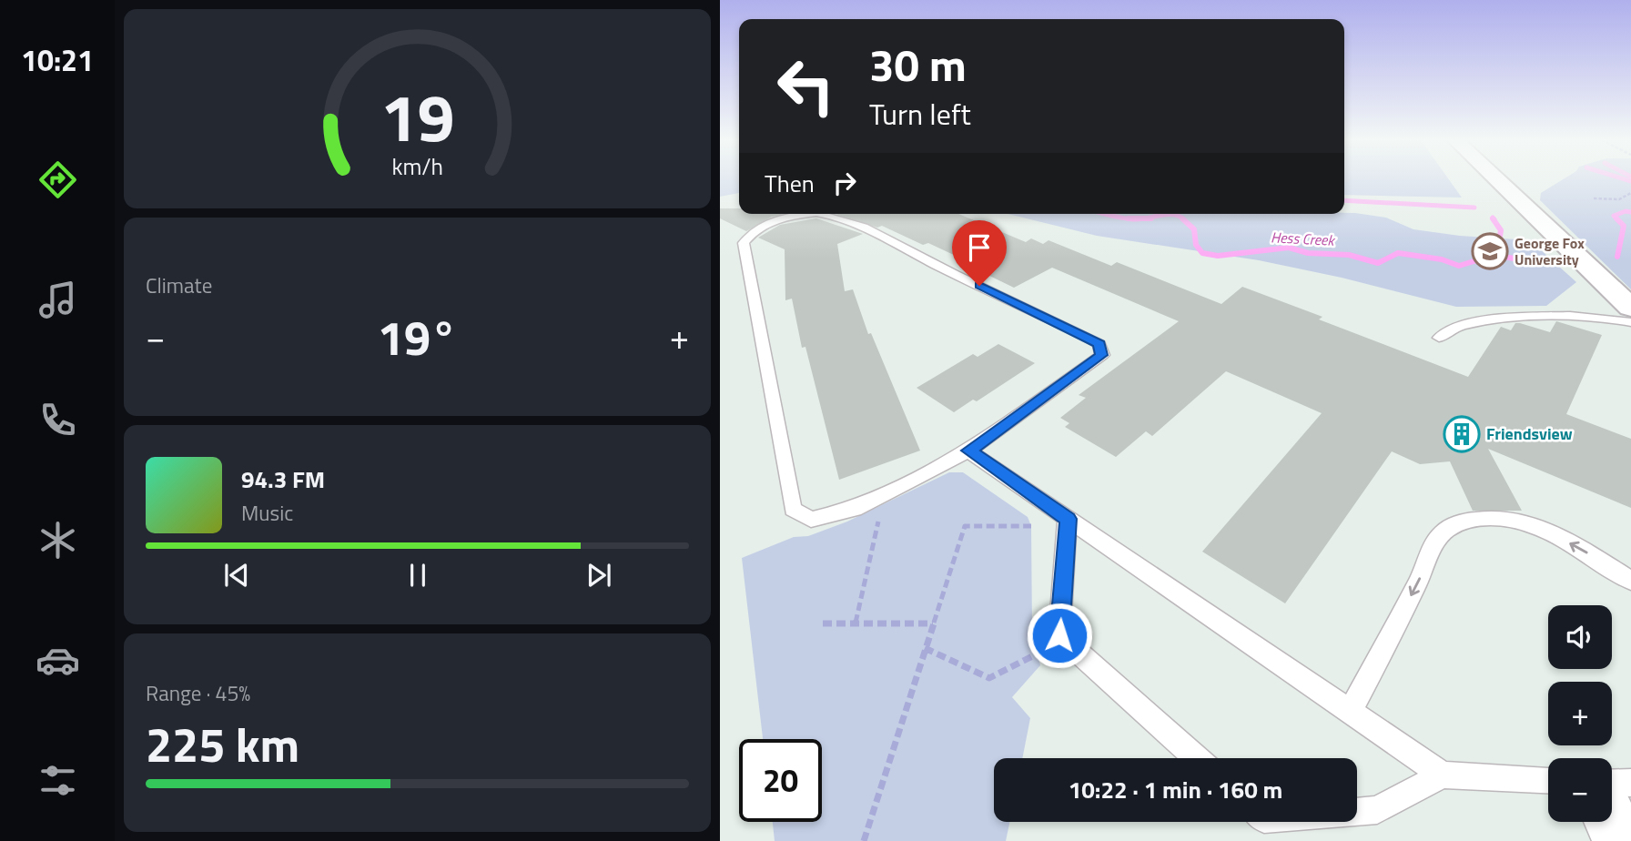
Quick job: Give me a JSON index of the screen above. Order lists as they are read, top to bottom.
{
  "water": ["Hess Creek"],
  "places": {
    "school or university": ["George Fox University"],
    "building": ["Friendsview"]
  },
  "page": {
    "tabs": "10:21",
    "turn": ["30 m", "Turn left"],
    "then": "Then",
    "tile": [
      "Climate",
      ["Range · 45%", "225 km"]
    ],
    "heat": ["−", "19°", "+"],
    "song": ["94.3 FM", "Music"],
    "map_buttons": ["+", "−"],
    "limit": "20",
    "trip": "10:22 · 1 min · 160 m",
    "gauge": ["19", "km/h"]
  }
}
